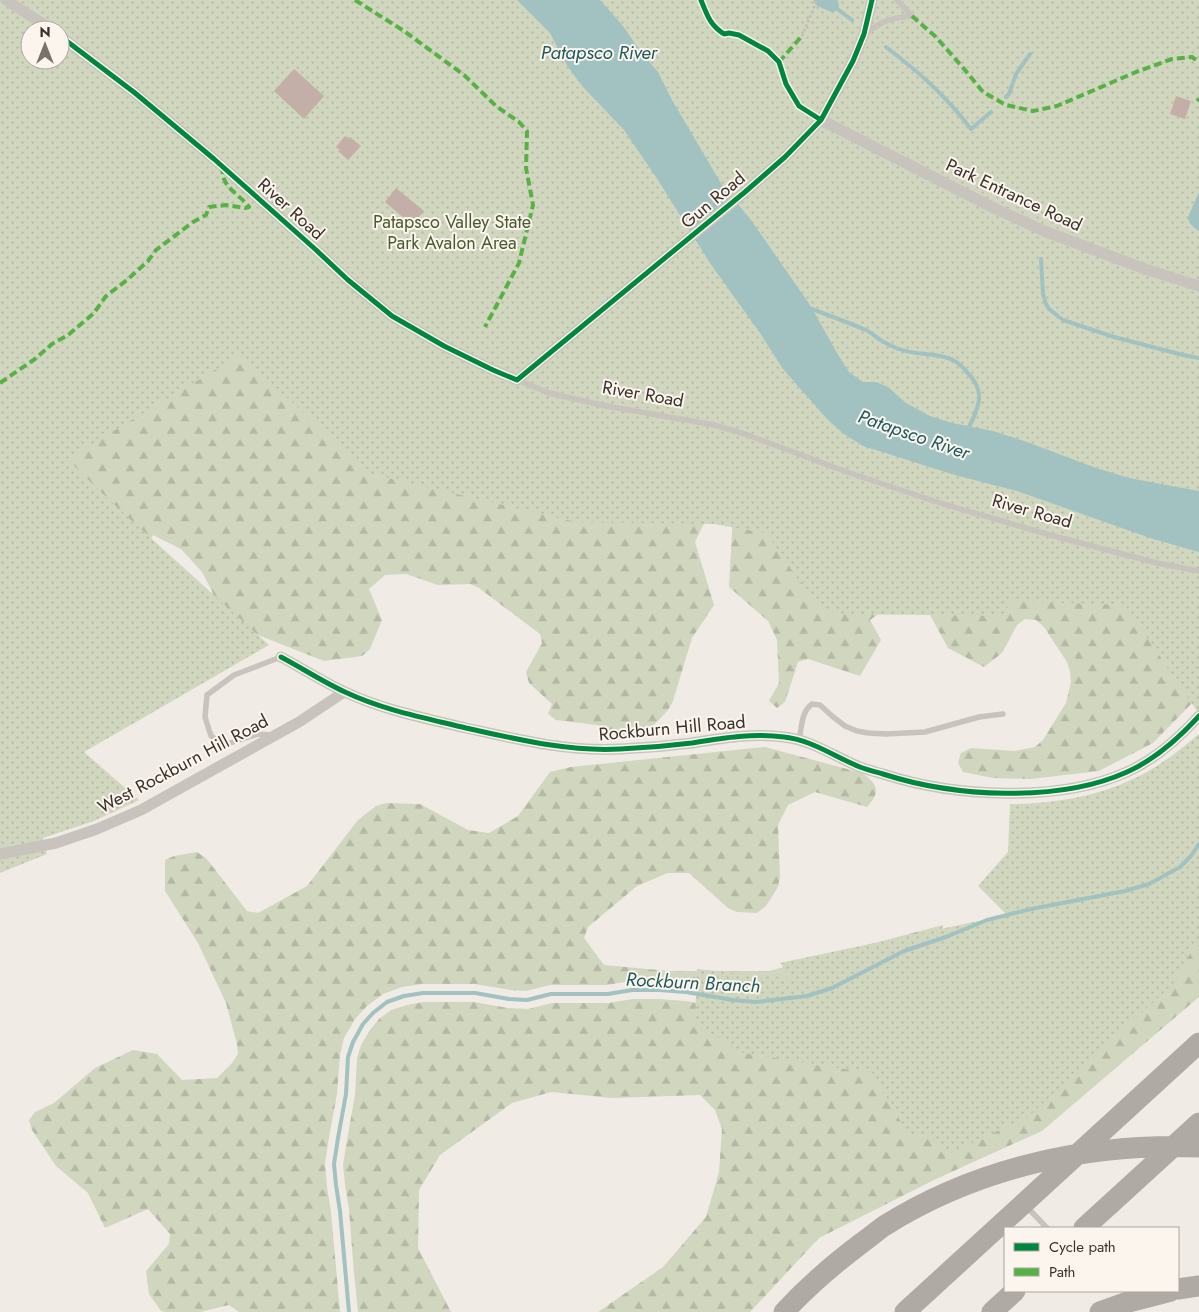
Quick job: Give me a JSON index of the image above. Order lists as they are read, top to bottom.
{
  "streets": {
    "street": [
      "Park Entrance Road",
      "Gun Road",
      "River Road",
      "Rockburn Hill Road",
      "West Rockburn Hill Road"
    ]
  },
  "crossings": [
    ["Park Entrance Road", "Gun Road"],
    ["Gun Road", "River Road"],
    ["Rockburn Hill Road", "West Rockburn Hill Road"]
  ],
  "water": ["Patapsco River", "Rockburn Branch"],
  "parks": ["Patapsco Valley State Park Avalon Area"],
  "legend": ["Cycle path", "Path"],
  "north": "top"
}
